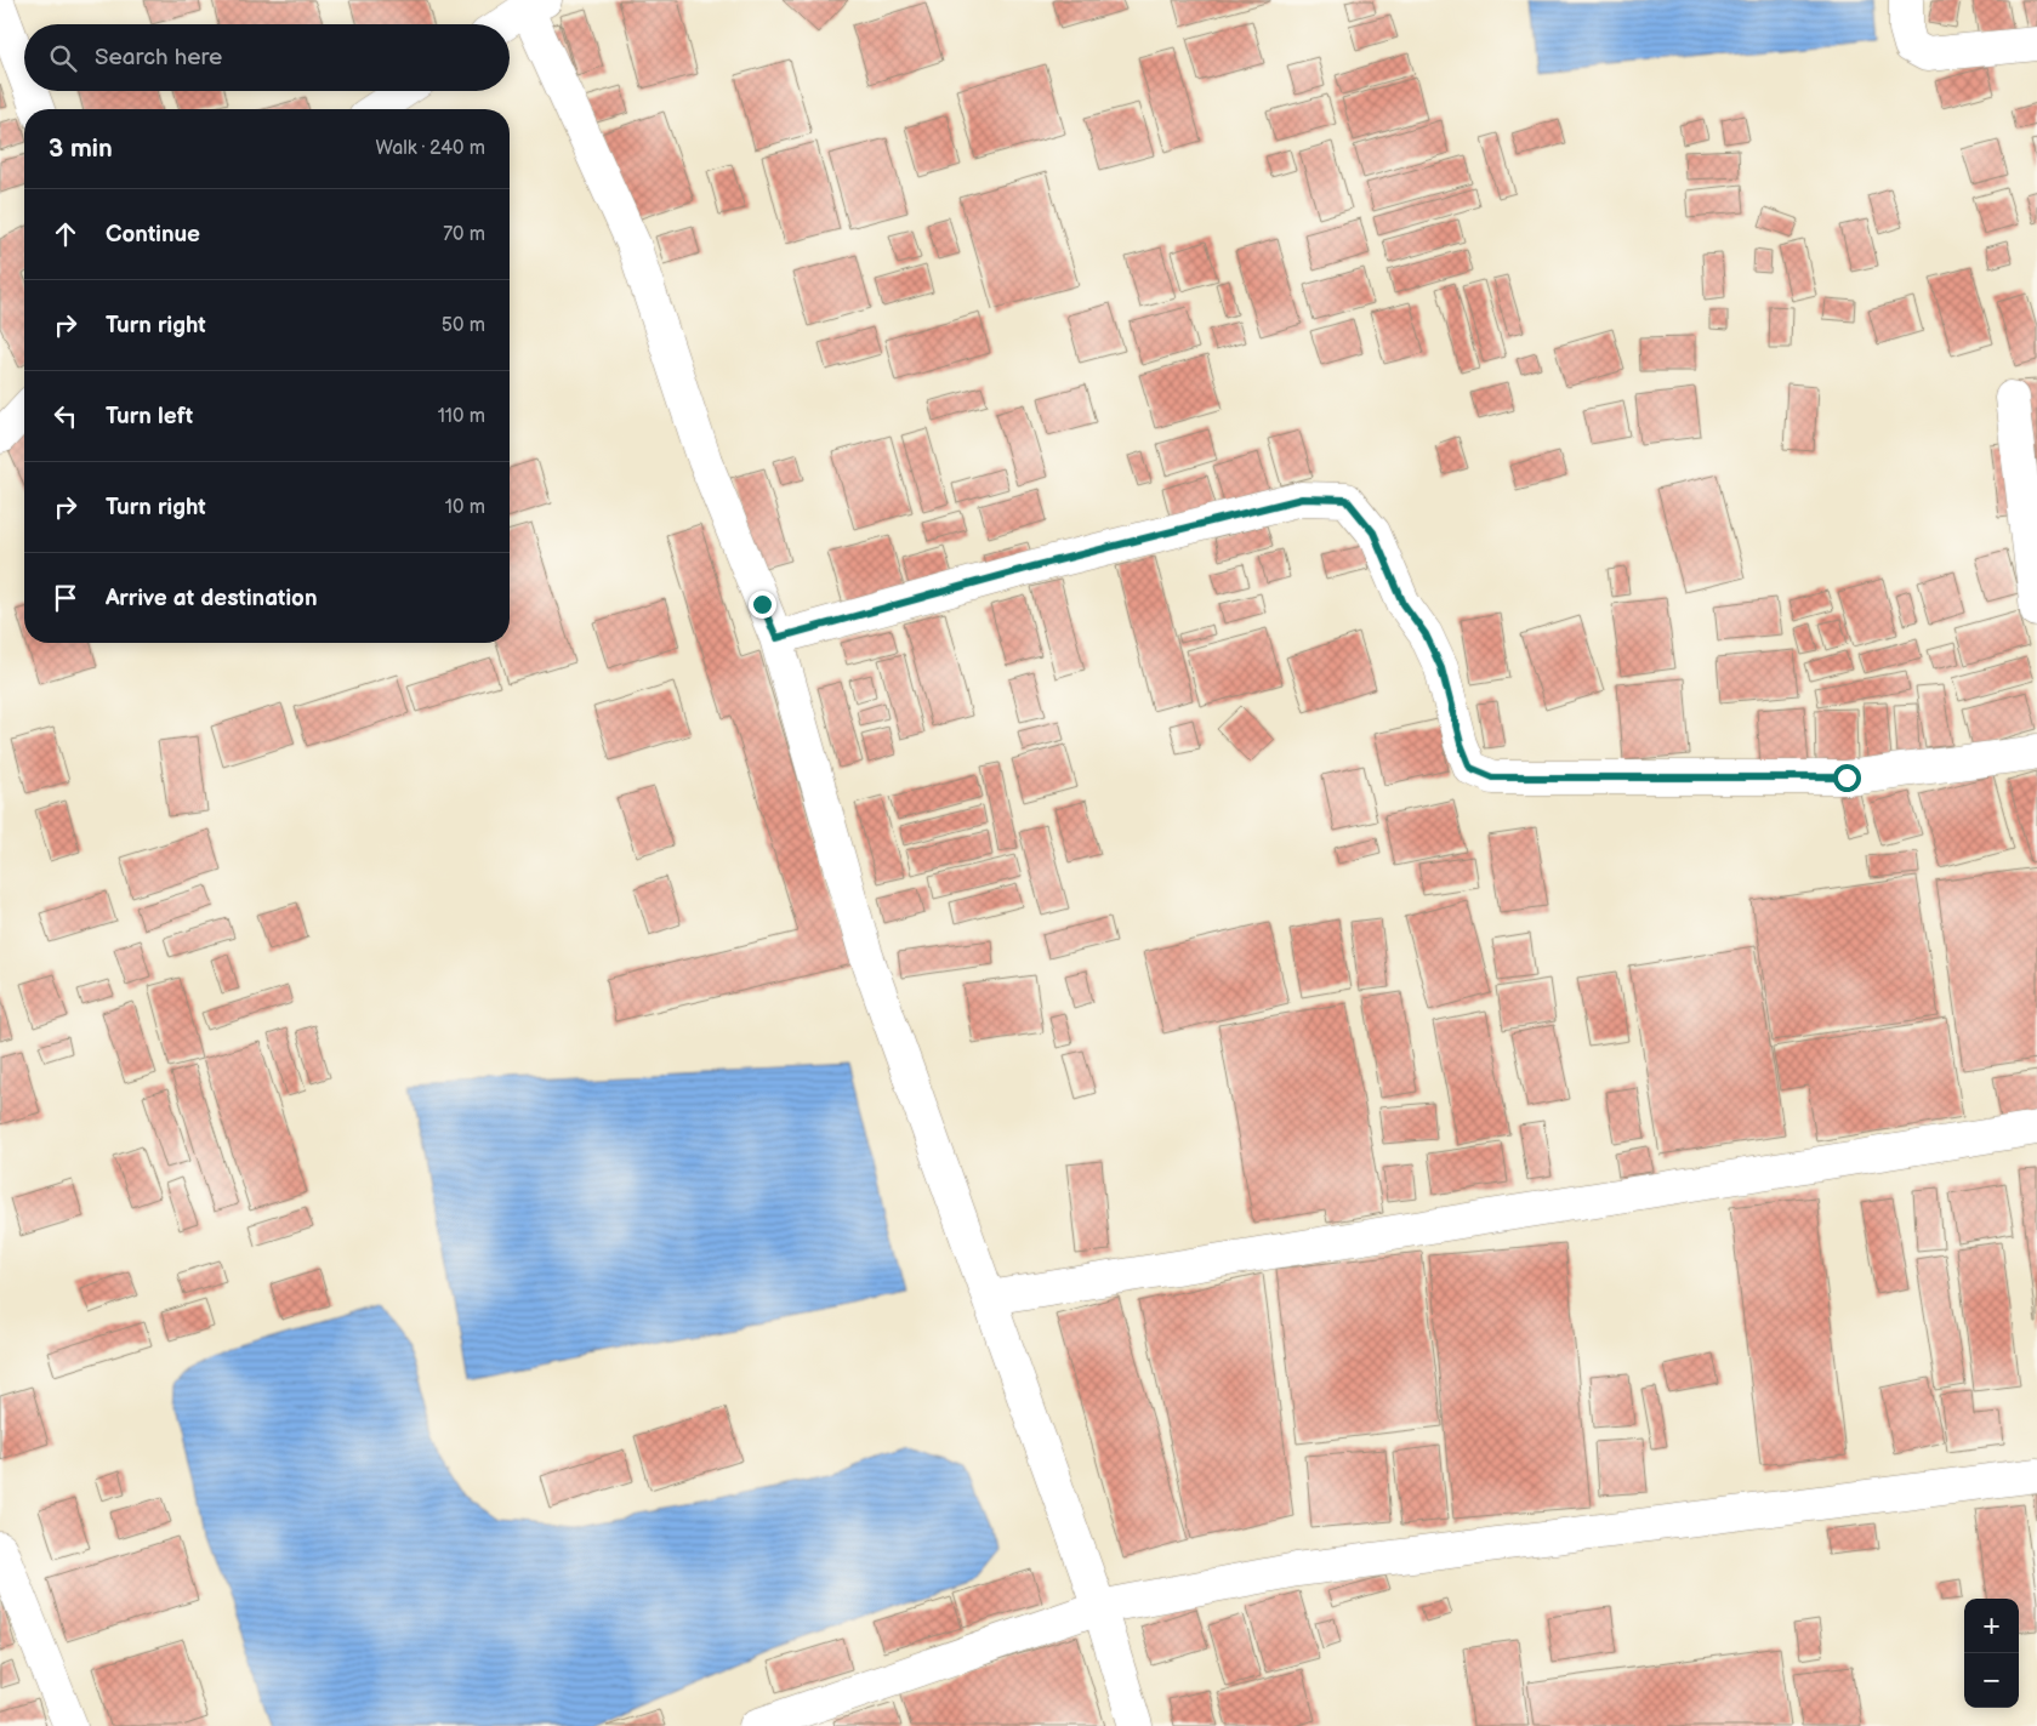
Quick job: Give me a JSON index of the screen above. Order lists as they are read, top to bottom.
{
  "page": {
    "search": "Search here",
    "heading": ["3 min", "Walk · 240 m"],
    "list": [
      ["Continue", "70 m"],
      ["Turn right", "50 m"],
      ["Turn left", "110 m"],
      ["Turn right", "10 m"],
      "Arrive at destination"
    ],
    "map_buttons": ["+", "−"]
  }
}
